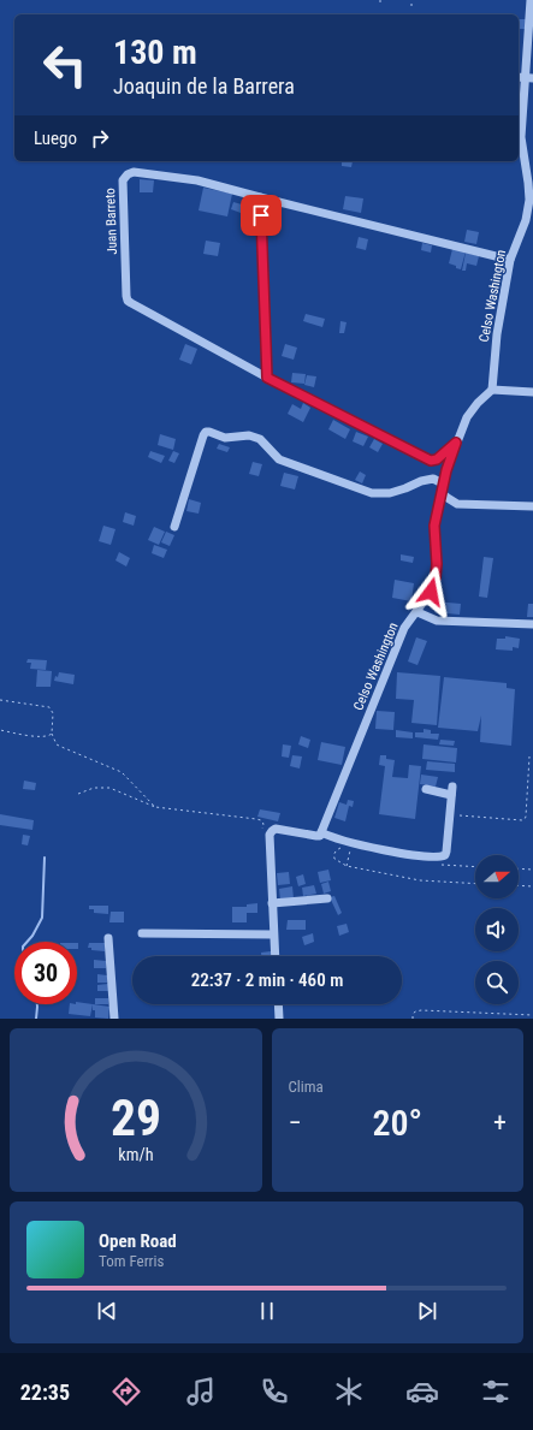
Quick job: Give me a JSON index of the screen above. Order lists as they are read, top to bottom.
{
  "streets": {
    "street": ["Juan Barreto", "Celso Washington"]
  },
  "crossings": [
    ["Juan Barreto", "Celso Washington"]
  ],
  "north": "right",
  "page": {
    "turn": ["130 m", "Joaquin de la Barrera"],
    "then": "Luego",
    "limit": "30",
    "trip": "22:37 · 2 min · 460 m",
    "tile": "Clima",
    "heat": ["−", "20°", "+"],
    "song": ["Open Road", "Tom Ferris"],
    "tabs": "22:35",
    "gauge": ["29", "km/h"]
  }
}
